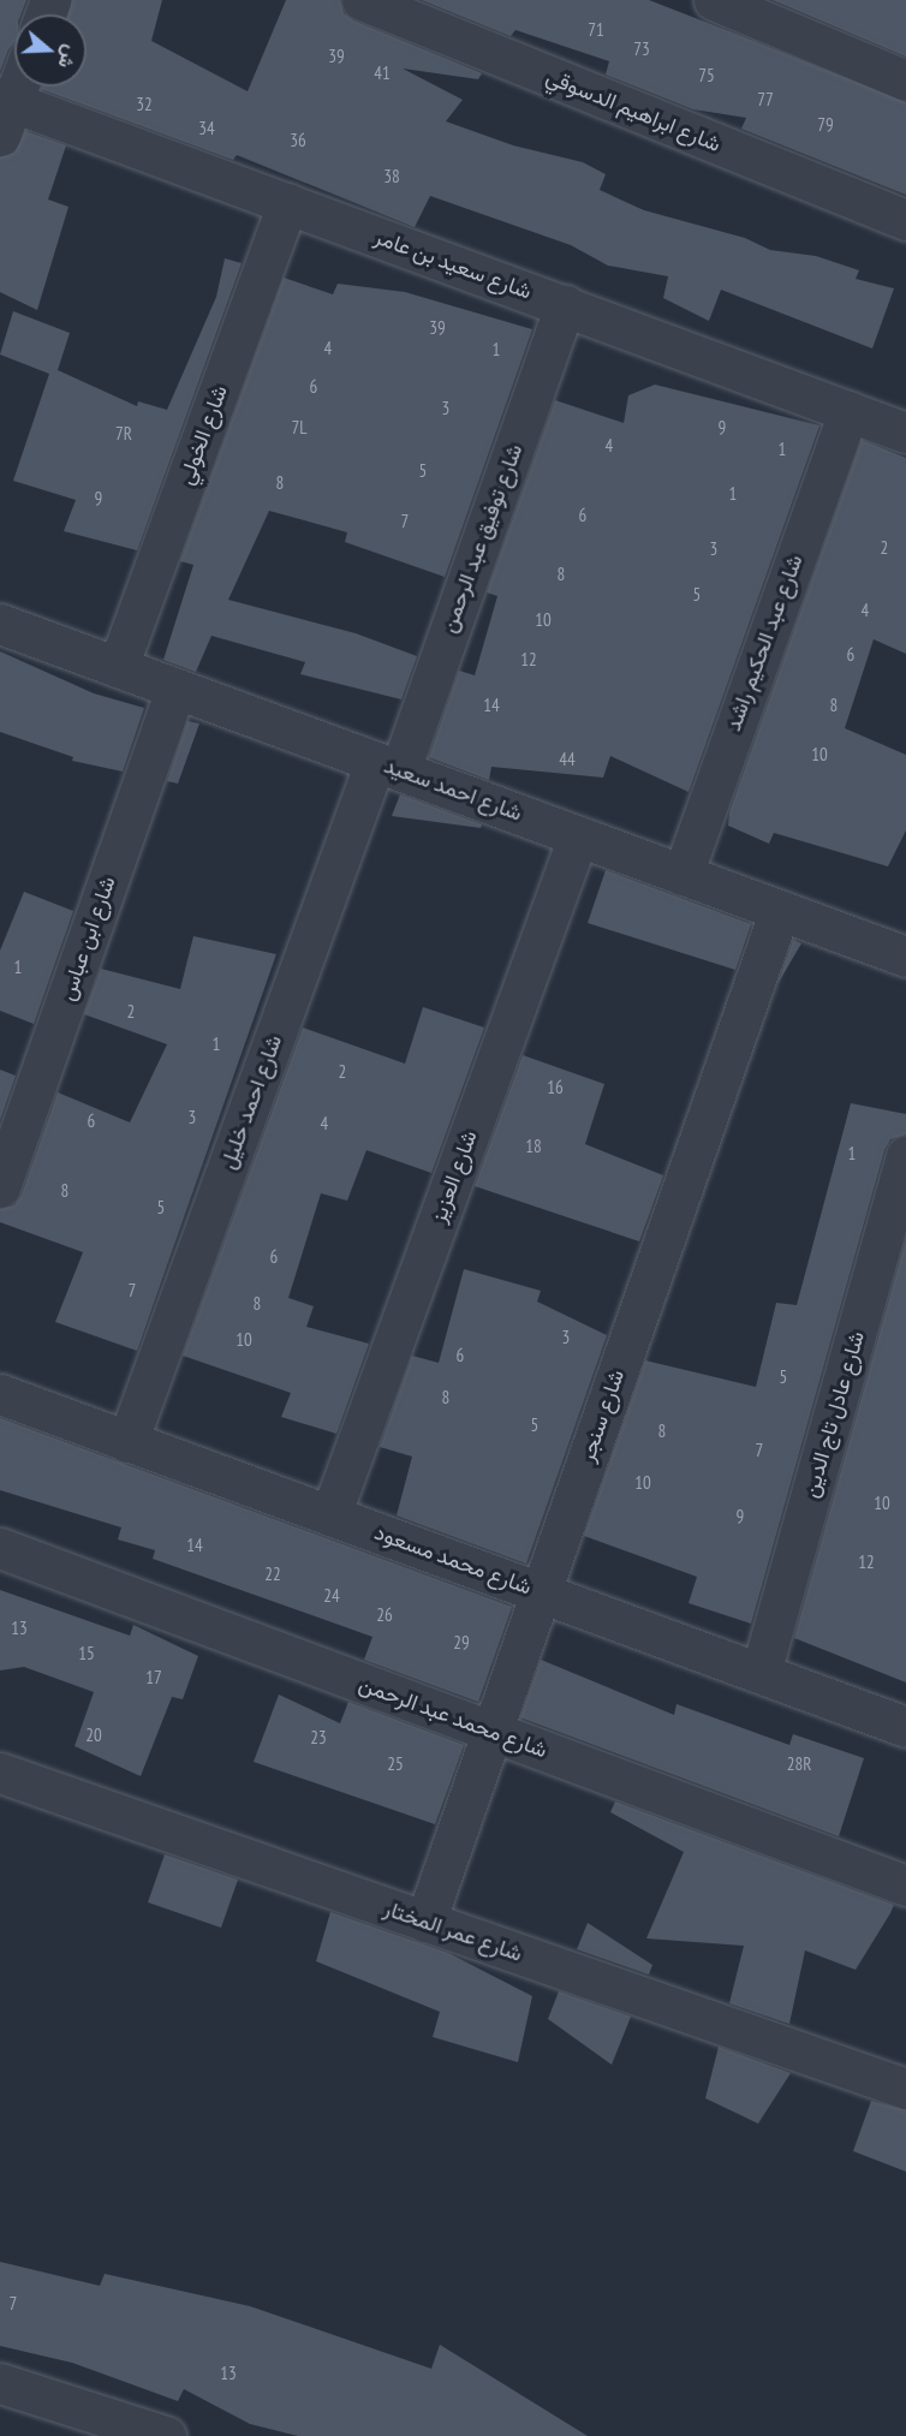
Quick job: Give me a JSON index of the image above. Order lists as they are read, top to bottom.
{
  "streets": {
    "street": [
      "شارع ابراهيم الدسوقي",
      "شارع سعيد بن عامر",
      "شارع الخولي",
      "شارع توفيق عبد الرحمن",
      "شارع عبد الحكيم راشد",
      "شارع احمد سعيد",
      "شارع ابن عباس",
      "شارع احمد خليل",
      "شارع العزيز",
      "شارع عادل تاج الدين",
      "شارع سنجر",
      "شارع محمد مسعود",
      "شارع محمد عبد الرحمن",
      "شارع عمر المختار"
    ]
  },
  "crossings": [
    ["شارع سعيد بن عامر", "شارع الخولي"],
    ["شارع سعيد بن عامر", "شارع توفيق عبد الرحمن"],
    ["شارع سعيد بن عامر", "شارع عبد الحكيم راشد"],
    ["شارع الخولي", "شارع احمد سعيد"],
    ["شارع توفيق عبد الرحمن", "شارع احمد سعيد"],
    ["شارع توفيق عبد الرحمن", "شارع احمد خليل"],
    ["شارع عبد الحكيم راشد", "شارع احمد سعيد"],
    ["شارع احمد سعيد", "شارع ابن عباس"],
    ["شارع احمد سعيد", "شارع احمد خليل"],
    ["شارع احمد سعيد", "شارع العزيز"],
    ["شارع احمد سعيد", "شارع سنجر"],
    ["شارع احمد خليل", "شارع محمد مسعود"],
    ["شارع العزيز", "شارع محمد مسعود"],
    ["شارع عادل تاج الدين", "شارع محمد مسعود"],
    ["شارع سنجر", "شارع محمد مسعود"],
    ["شارع سنجر", "شارع محمد عبد الرحمن"],
    ["شارع سنجر", "شارع عمر المختار"]
  ],
  "house_numbers": [
    "71",
    "73",
    "39",
    "41",
    "75",
    "77",
    "32",
    "79",
    "34",
    "36",
    "38",
    "39",
    "4",
    "1",
    "6",
    "3",
    "7L",
    "9",
    "7R",
    "4",
    "1",
    "5",
    "8",
    "1",
    "9",
    "6",
    "7",
    "2",
    "3",
    "8",
    "5",
    "4",
    "10",
    "6",
    "12",
    "14",
    "8",
    "10",
    "44",
    "1",
    "2",
    "1",
    "2",
    "16",
    "3",
    "6",
    "4",
    "18",
    "1",
    "8",
    "5",
    "6",
    "7",
    "8",
    "3",
    "10",
    "6",
    "5",
    "8",
    "5",
    "8",
    "7",
    "10",
    "10",
    "9",
    "14",
    "12",
    "22",
    "24",
    "26",
    "13",
    "29",
    "15",
    "17",
    "20",
    "23",
    "25",
    "28R",
    "7",
    "13"
  ],
  "north": "right"
}
